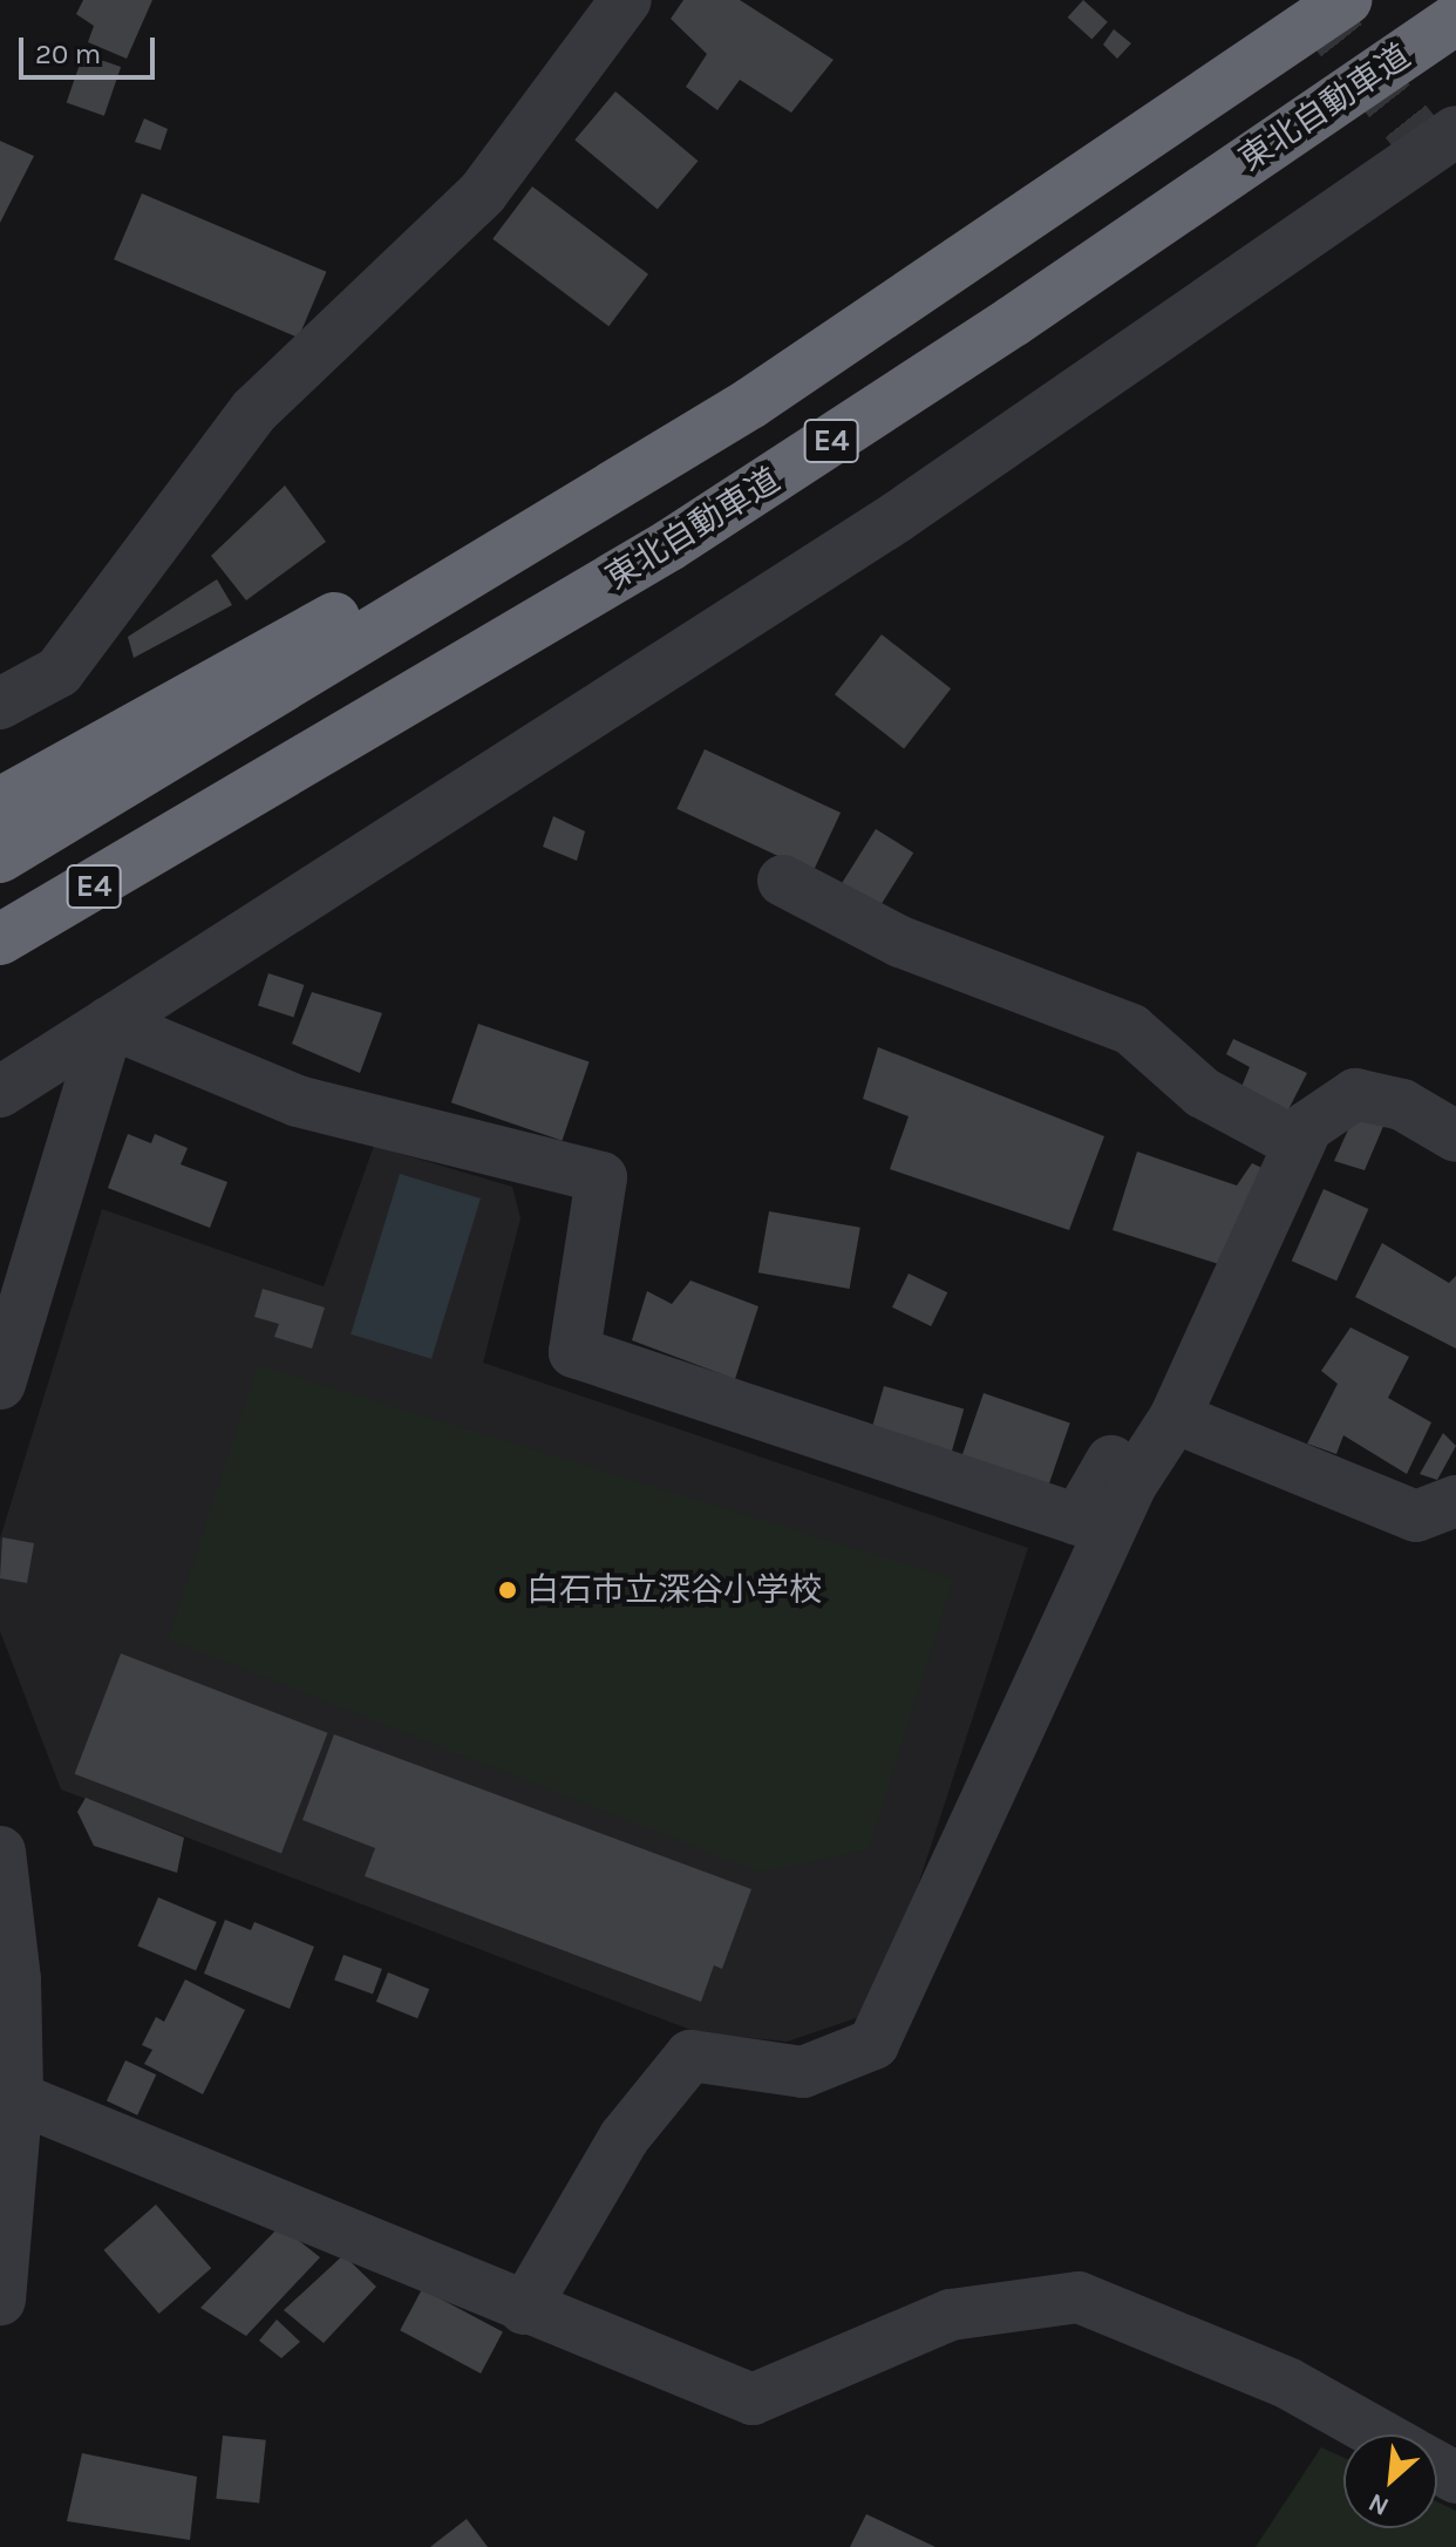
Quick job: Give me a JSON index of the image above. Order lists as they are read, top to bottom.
{
  "streets": {
    "highway": ["東北自動車道", "E4"]
  },
  "places": ["白石市立深谷小学校"],
  "scale_bar": "20 m",
  "north": "bottom left"
}
